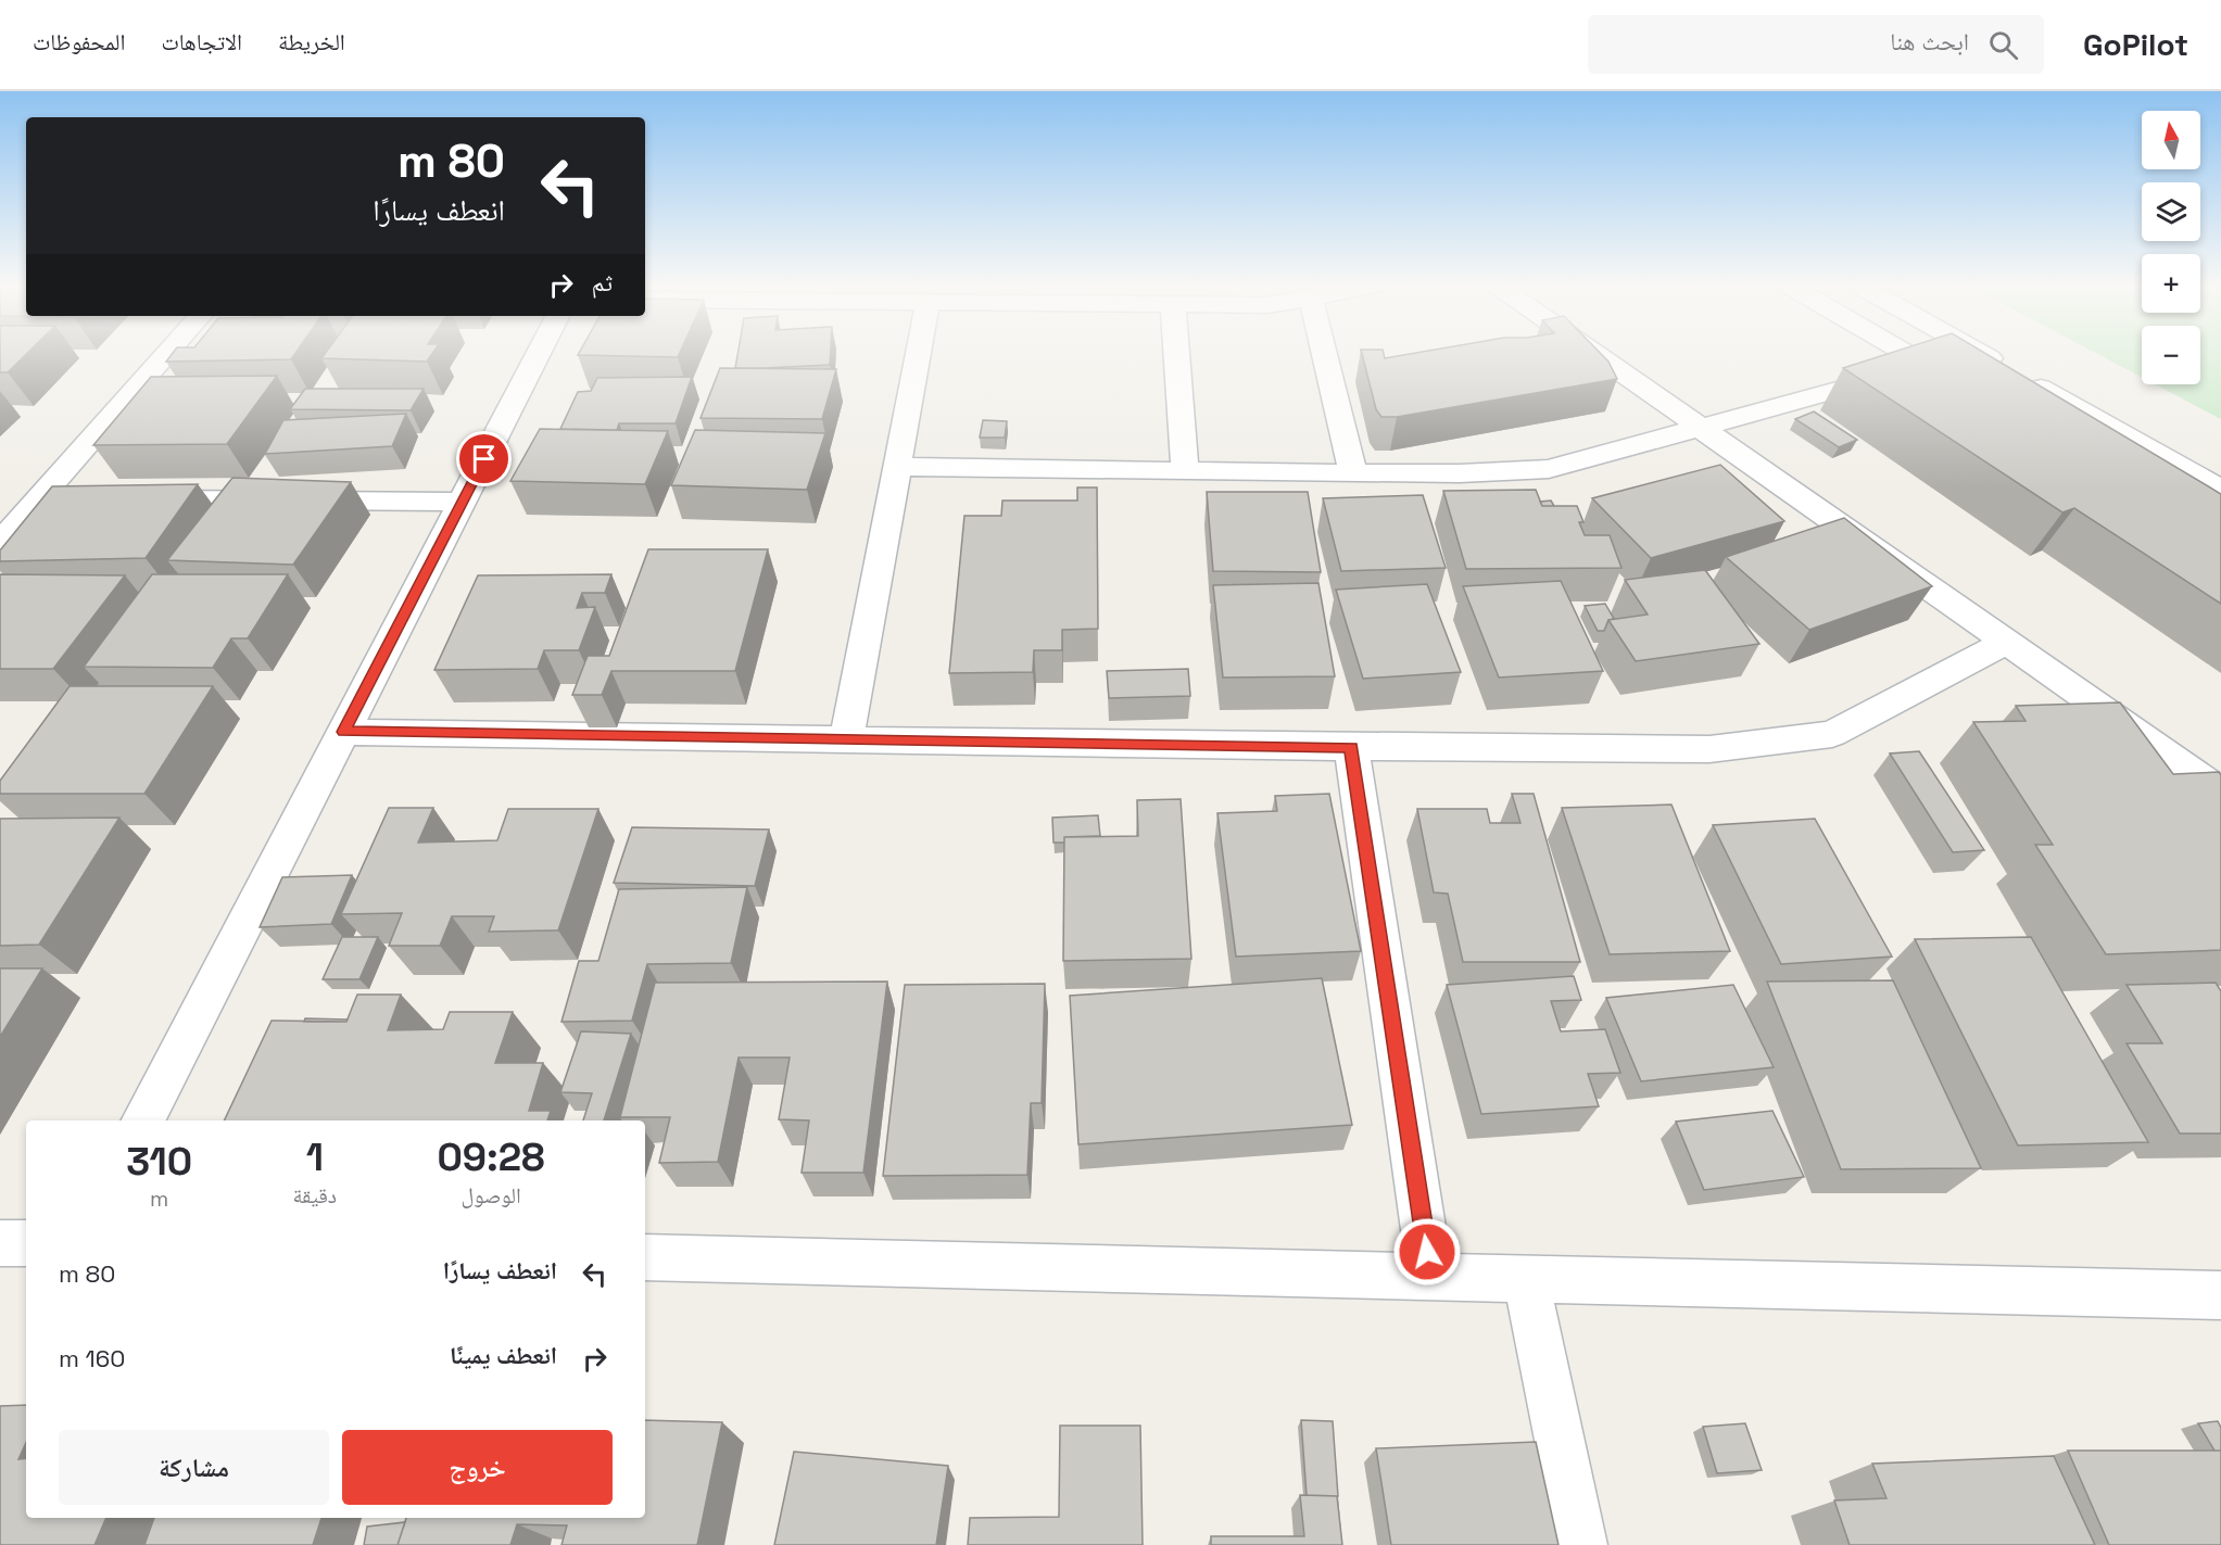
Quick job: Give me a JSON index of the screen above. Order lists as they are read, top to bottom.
{
  "north": "top",
  "page": {
    "header": "GoPilot",
    "search": "ابحث هنا",
    "nav": ["الخريطة", "الاتجاهات", "المحفوظات"],
    "map_buttons": ["+", "−"],
    "turn": ["80 m", "انعطف يسارًا"],
    "then": "ثم",
    "eta": [
      "09:28",
      "الوصول",
      "1",
      "دقيقة",
      "310",
      "m"
    ],
    "list": [
      {
        "name": "انعطف يسارًا",
        "value": "80 m"
      },
      {
        "name": "انعطف يمينًا",
        "value": "160 m"
      }
    ],
    "buttons": ["خروج", "مشاركة"]
  }
}
